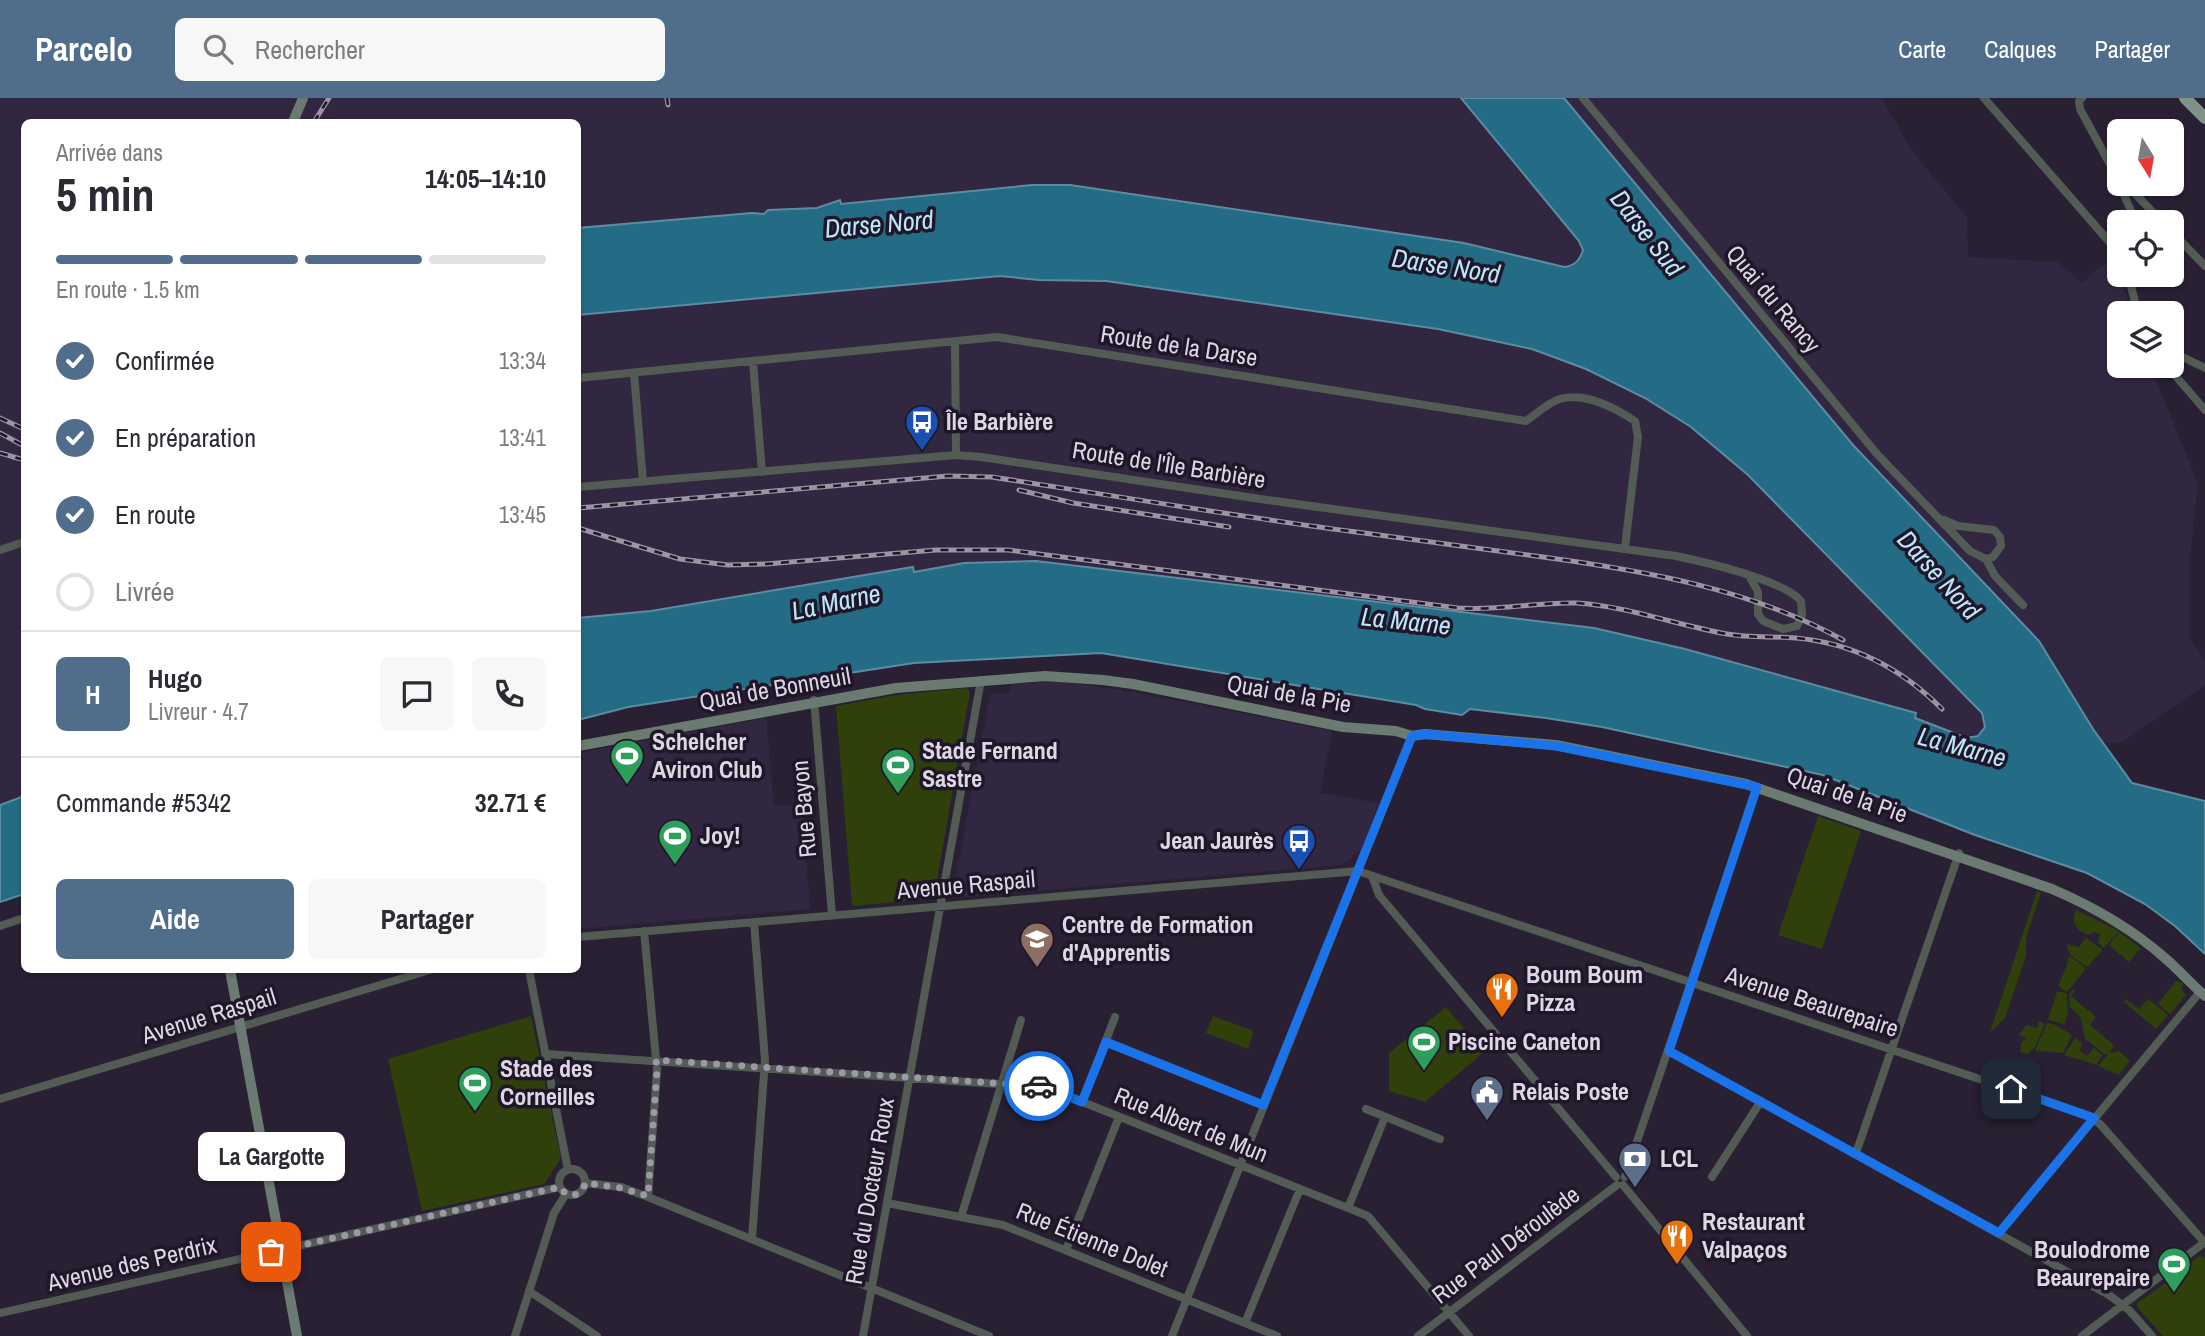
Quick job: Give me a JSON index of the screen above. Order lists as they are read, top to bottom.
{
  "streets": {
    "street": [
      "Quai du Rancy",
      "Route de la Darse",
      "Route de l'Île Barbière",
      "Quai de Bonneuil",
      "Quai de la Pie",
      "Rue Bayon",
      "Avenue Raspail",
      "Avenue Beaurepaire",
      "Rue Albert de Mun",
      "Rue du Docteur Roux",
      "Rue Étienne Dolet",
      "Rue Paul Déroulède",
      "Avenue des Perdrix"
    ]
  },
  "crossings": [
    ["Route de la Darse", "Route de l'Île Barbière"],
    ["Quai de Bonneuil", "Quai de la Pie"],
    ["Quai de Bonneuil", "Rue Bayon"],
    ["Quai de Bonneuil", "Rue du Docteur Roux"],
    ["Quai de la Pie", "Rue du Docteur Roux"],
    ["Rue Bayon", "Avenue Raspail"],
    ["Avenue Raspail", "Avenue Beaurepaire"],
    ["Avenue Raspail", "Rue du Docteur Roux"],
    ["Rue Albert de Mun", "Rue du Docteur Roux"],
    ["Rue Albert de Mun", "Rue Paul Déroulède"],
    ["Rue du Docteur Roux", "Rue Étienne Dolet"]
  ],
  "water": ["Darse Nord", "Darse Sud", "La Marne"],
  "places": {
    "bus stop": ["Île Barbière", "Jean Jaurès"],
    "sports": [
      "Schelcher Aviron Club",
      "Stade Fernand Sastre",
      "Joy!",
      "Piscine Caneton",
      "Stade des Corneilles",
      "Boulodrome Beaurepaire"
    ],
    "school or university": ["Centre de Formation d'Apprentis"],
    "restaurant": ["Boum Boum Pizza", "Restaurant Valpaços"],
    "public building": ["Relais Poste"],
    "bank": ["LCL"],
    "other": ["La Gargotte"]
  },
  "north": "bottom",
  "page": {
    "header": "Parcelo",
    "search": "Rechercher",
    "nav": ["Carte", "Calques", "Partager"],
    "heading": ["5 min", "Arrivée dans", "14:05–14:10"],
    "panel": [
      "Hugo",
      "Livreur · 4.7",
      "Commande #5342",
      "32.71 €"
    ],
    "bar": "En route · 1.5 km",
    "list": [
      ["Confirmée", "13:34"],
      ["En préparation", "13:41"],
      ["En route", "13:45"],
      "Livrée"
    ],
    "round": "H",
    "buttons": ["Aide", "Partager"],
    "bubble": "La Gargotte"
  }
}
